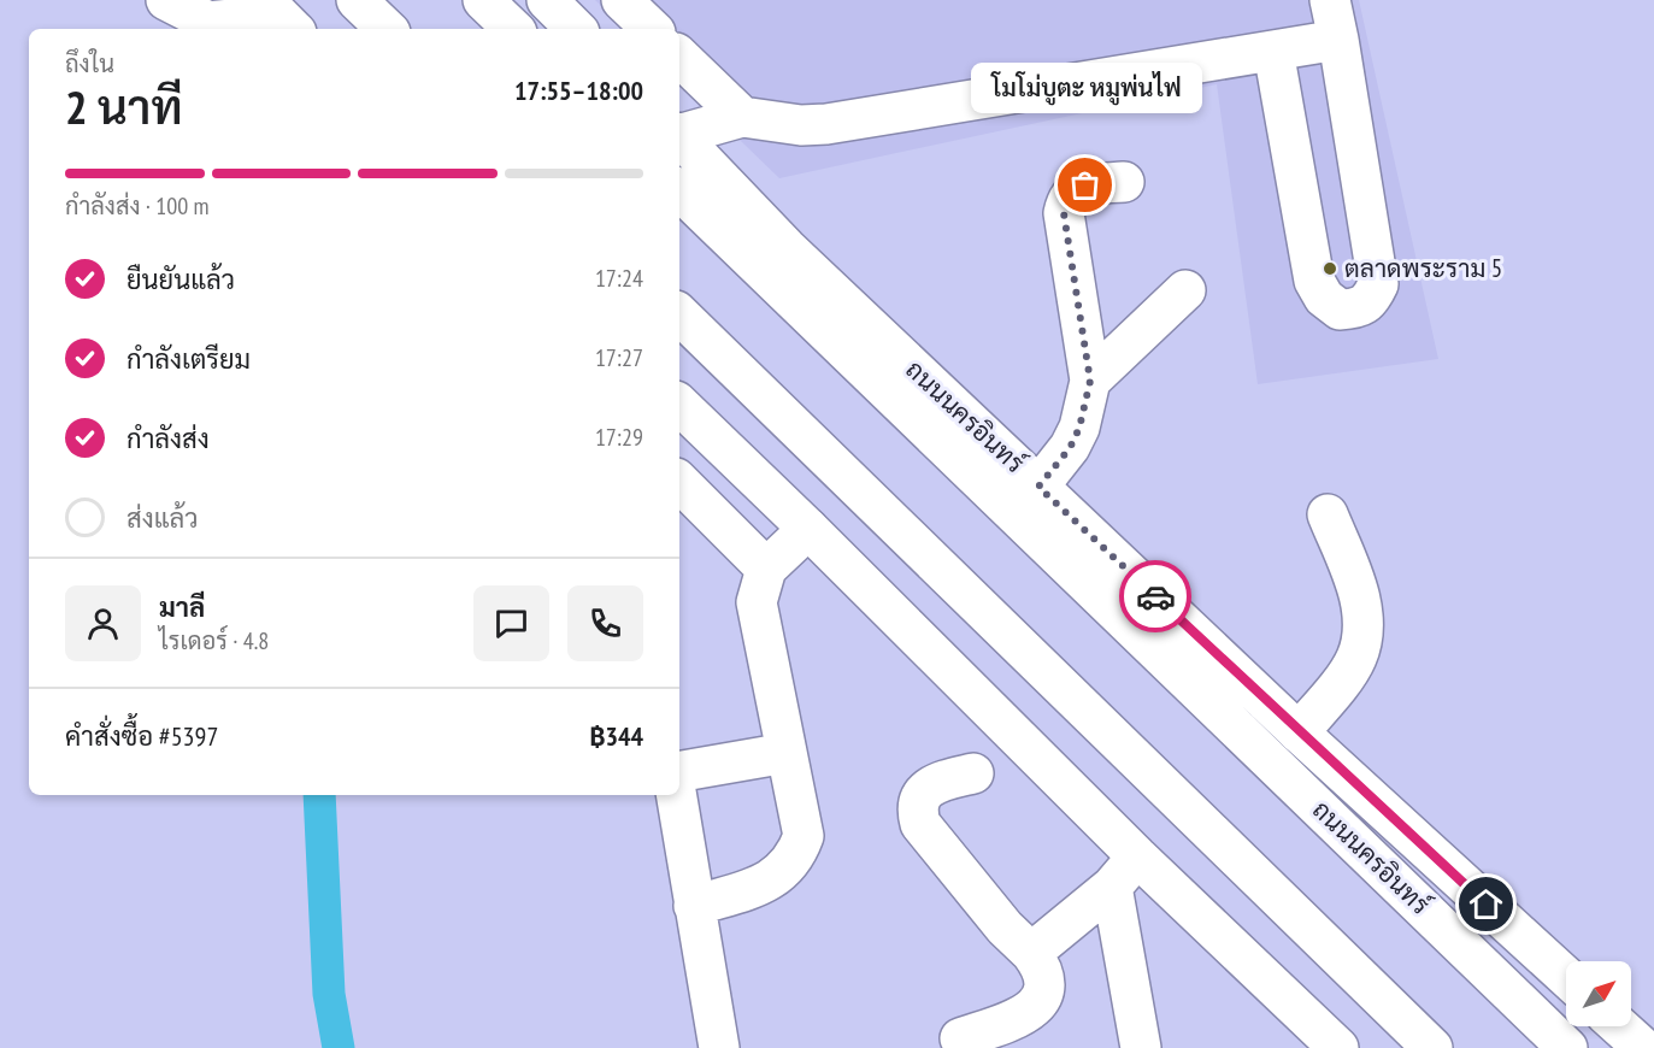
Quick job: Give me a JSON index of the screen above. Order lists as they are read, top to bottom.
{
  "streets": {
    "main road": ["ถนนนครอินทร์"]
  },
  "places": ["โมโม่บูตะ หมูพ่นไฟ", "ตลาดพระราม 5"],
  "north": "top right",
  "page": {
    "heading": ["2 นาที", "ถึงใน", "17:55–18:00"],
    "panel": [
      "มาลี",
      "ไรเดอร์ · 4.8",
      "คำสั่งซื้อ #5397",
      "฿344"
    ],
    "bubble": "โมโม่บูตะ หมูพ่นไฟ",
    "bar": "กำลังส่ง · 100 m",
    "list": [
      ["ยืนยันแล้ว", "17:24"],
      ["กำลังเตรียม", "17:27"],
      ["กำลังส่ง", "17:29"],
      "ส่งแล้ว"
    ]
  }
}
